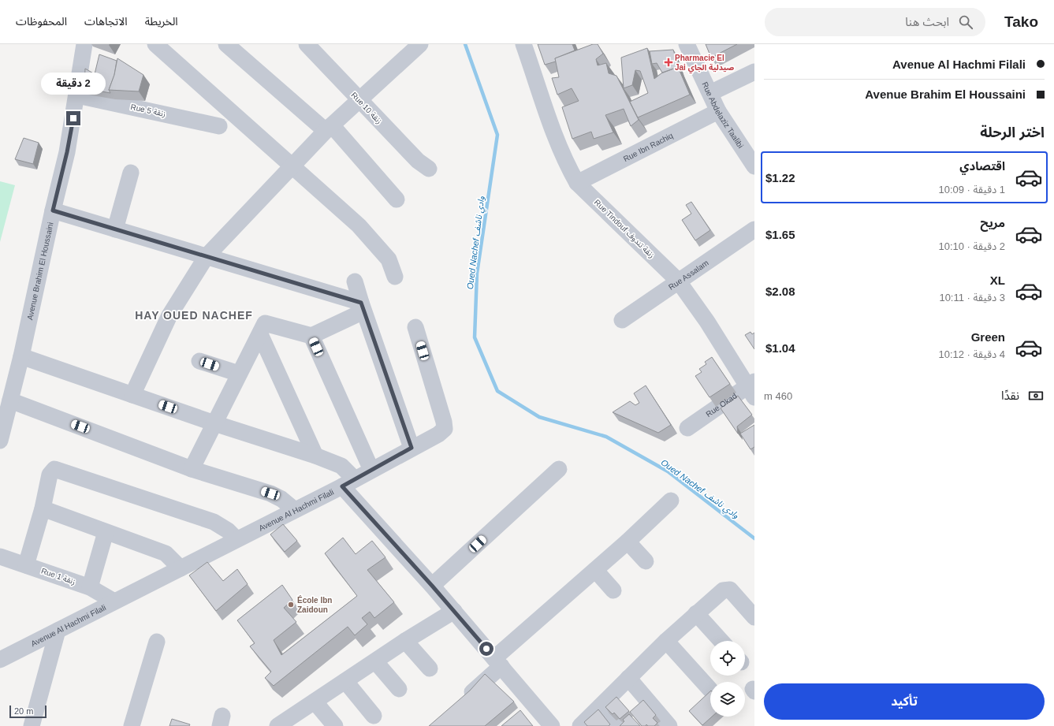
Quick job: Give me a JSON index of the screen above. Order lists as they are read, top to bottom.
{
  "streets": {
    "street": [
      "Rue 10 زنقة",
      "Rue 5 زنقة",
      "Rue Abdelaziz Taalibi",
      "Rue Ibn Rachiq",
      "Rue Tindouf زنقة تندوف",
      "Avenue Brahim El Houssaini",
      "Rue Assalam",
      "Rue Okad",
      "Avenue Al Hachmi Filali",
      "Rue 1 زنقة"
    ]
  },
  "crossings": [
    ["Rue 5 زنقة", "Avenue Brahim El Houssaini"],
    ["Rue Abdelaziz Taalibi", "Rue Ibn Rachiq"],
    ["Rue Ibn Rachiq", "Rue Tindouf زنقة تندوف"],
    ["Rue Tindouf زنقة تندوف", "Rue Assalam"],
    ["Rue Tindouf زنقة تندوف", "Rue Okad"],
    ["Avenue Al Hachmi Filali", "Rue 1 زنقة"]
  ],
  "districts": ["HAY OUED NACHEF"],
  "water": ["Oued Nachef وادي ناشف"],
  "places": {
    "health": ["Pharmacie El Jai صيدلية الجاي"],
    "other": ["École Ibn Zaidoun"]
  },
  "scale_bar": "20 m",
  "page": {
    "header": "Tako",
    "search": "ابحث هنا",
    "nav": ["الخريطة", "الاتجاهات", "المحفوظات"],
    "banner": ["Avenue Al Hachmi Filali", "Avenue Brahim El Houssaini"],
    "bubble": "2 دقيقة",
    "heading": "اختر الرحلة",
    "list": [
      {
        "name": "اقتصادي",
        "note": "1 دقيقة · 10:09",
        "value": "$1.22"
      },
      {
        "name": "مريح",
        "note": "2 دقيقة · 10:10",
        "value": "$1.65"
      },
      {
        "name": "XL",
        "note": "3 دقيقة · 10:11",
        "value": "$2.08"
      },
      {
        "name": "Green",
        "note": "4 دقيقة · 10:12",
        "value": "$1.04"
      }
    ],
    "pay": ["نقدًا", "460 m"],
    "buttons": "تأكيد",
    "scale": "20 m"
  }
}
